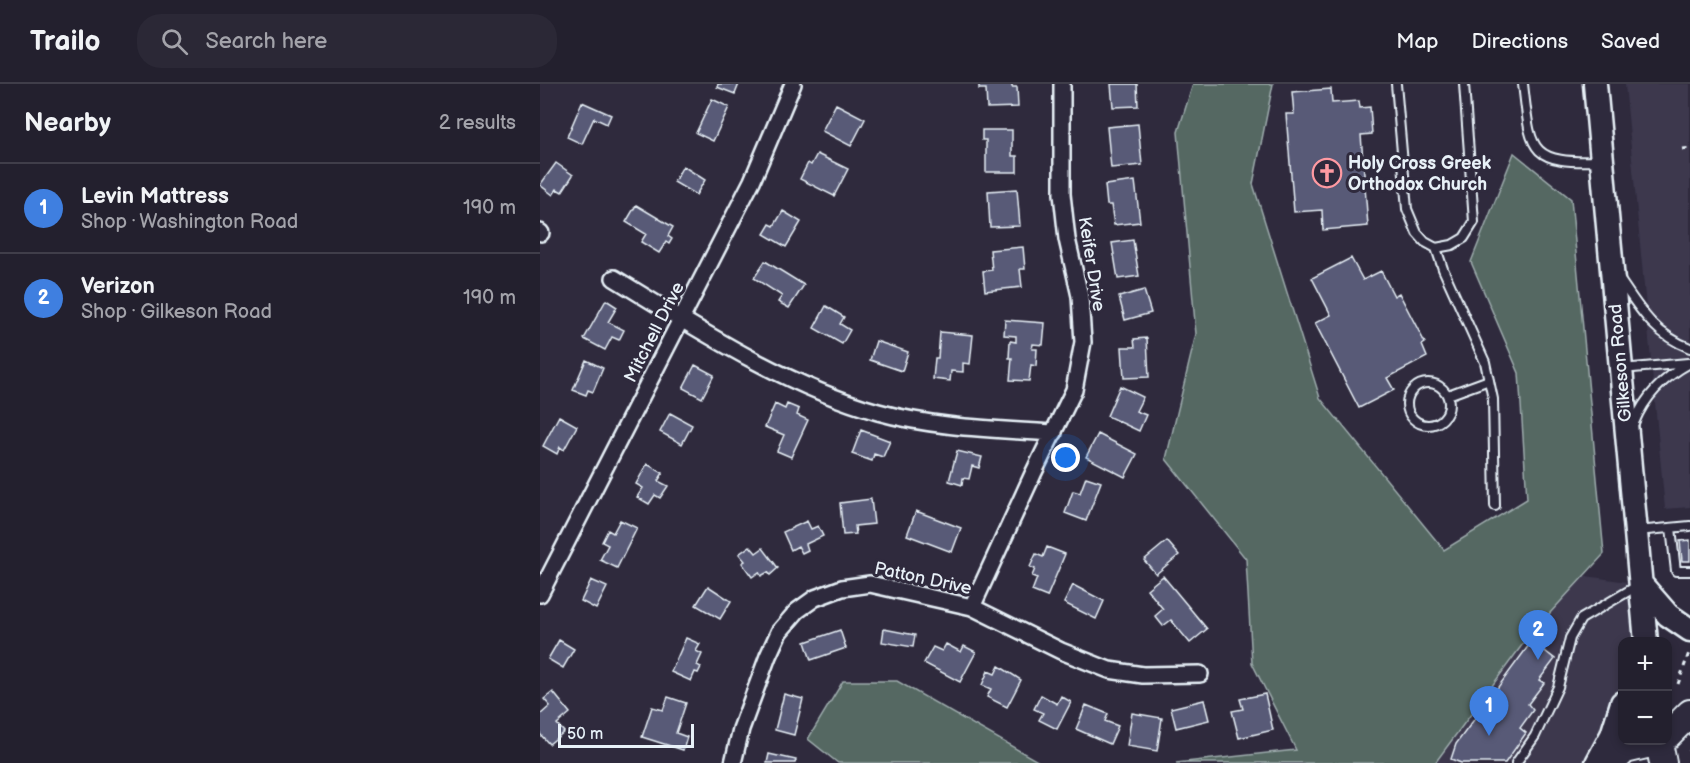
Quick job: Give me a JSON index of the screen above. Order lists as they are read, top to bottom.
{
  "streets": {
    "street": [
      "Keifer Drive",
      "Mitchell Drive",
      "Gilkeson Road",
      "Patton Drive"
    ]
  },
  "crossings": [
    ["Keifer Drive", "Patton Drive"]
  ],
  "places": {
    "church": ["Holy Cross Greek Orthodox Church"]
  },
  "scale_bar": "50 m",
  "page": {
    "header": "Trailo",
    "search": "Search here",
    "nav": ["Map", "Directions", "Saved"],
    "heading": ["Nearby", "2 results"],
    "list": [
      {
        "mark": "1",
        "name": "Levin Mattress",
        "note": "Shop · Washington Road",
        "value": "190 m"
      },
      {
        "mark": "2",
        "name": "Verizon",
        "note": "Shop · Gilkeson Road",
        "value": "190 m"
      }
    ],
    "pins": ["2", "1"],
    "map_buttons": ["+", "−"],
    "scale": "50 m"
  }
}
